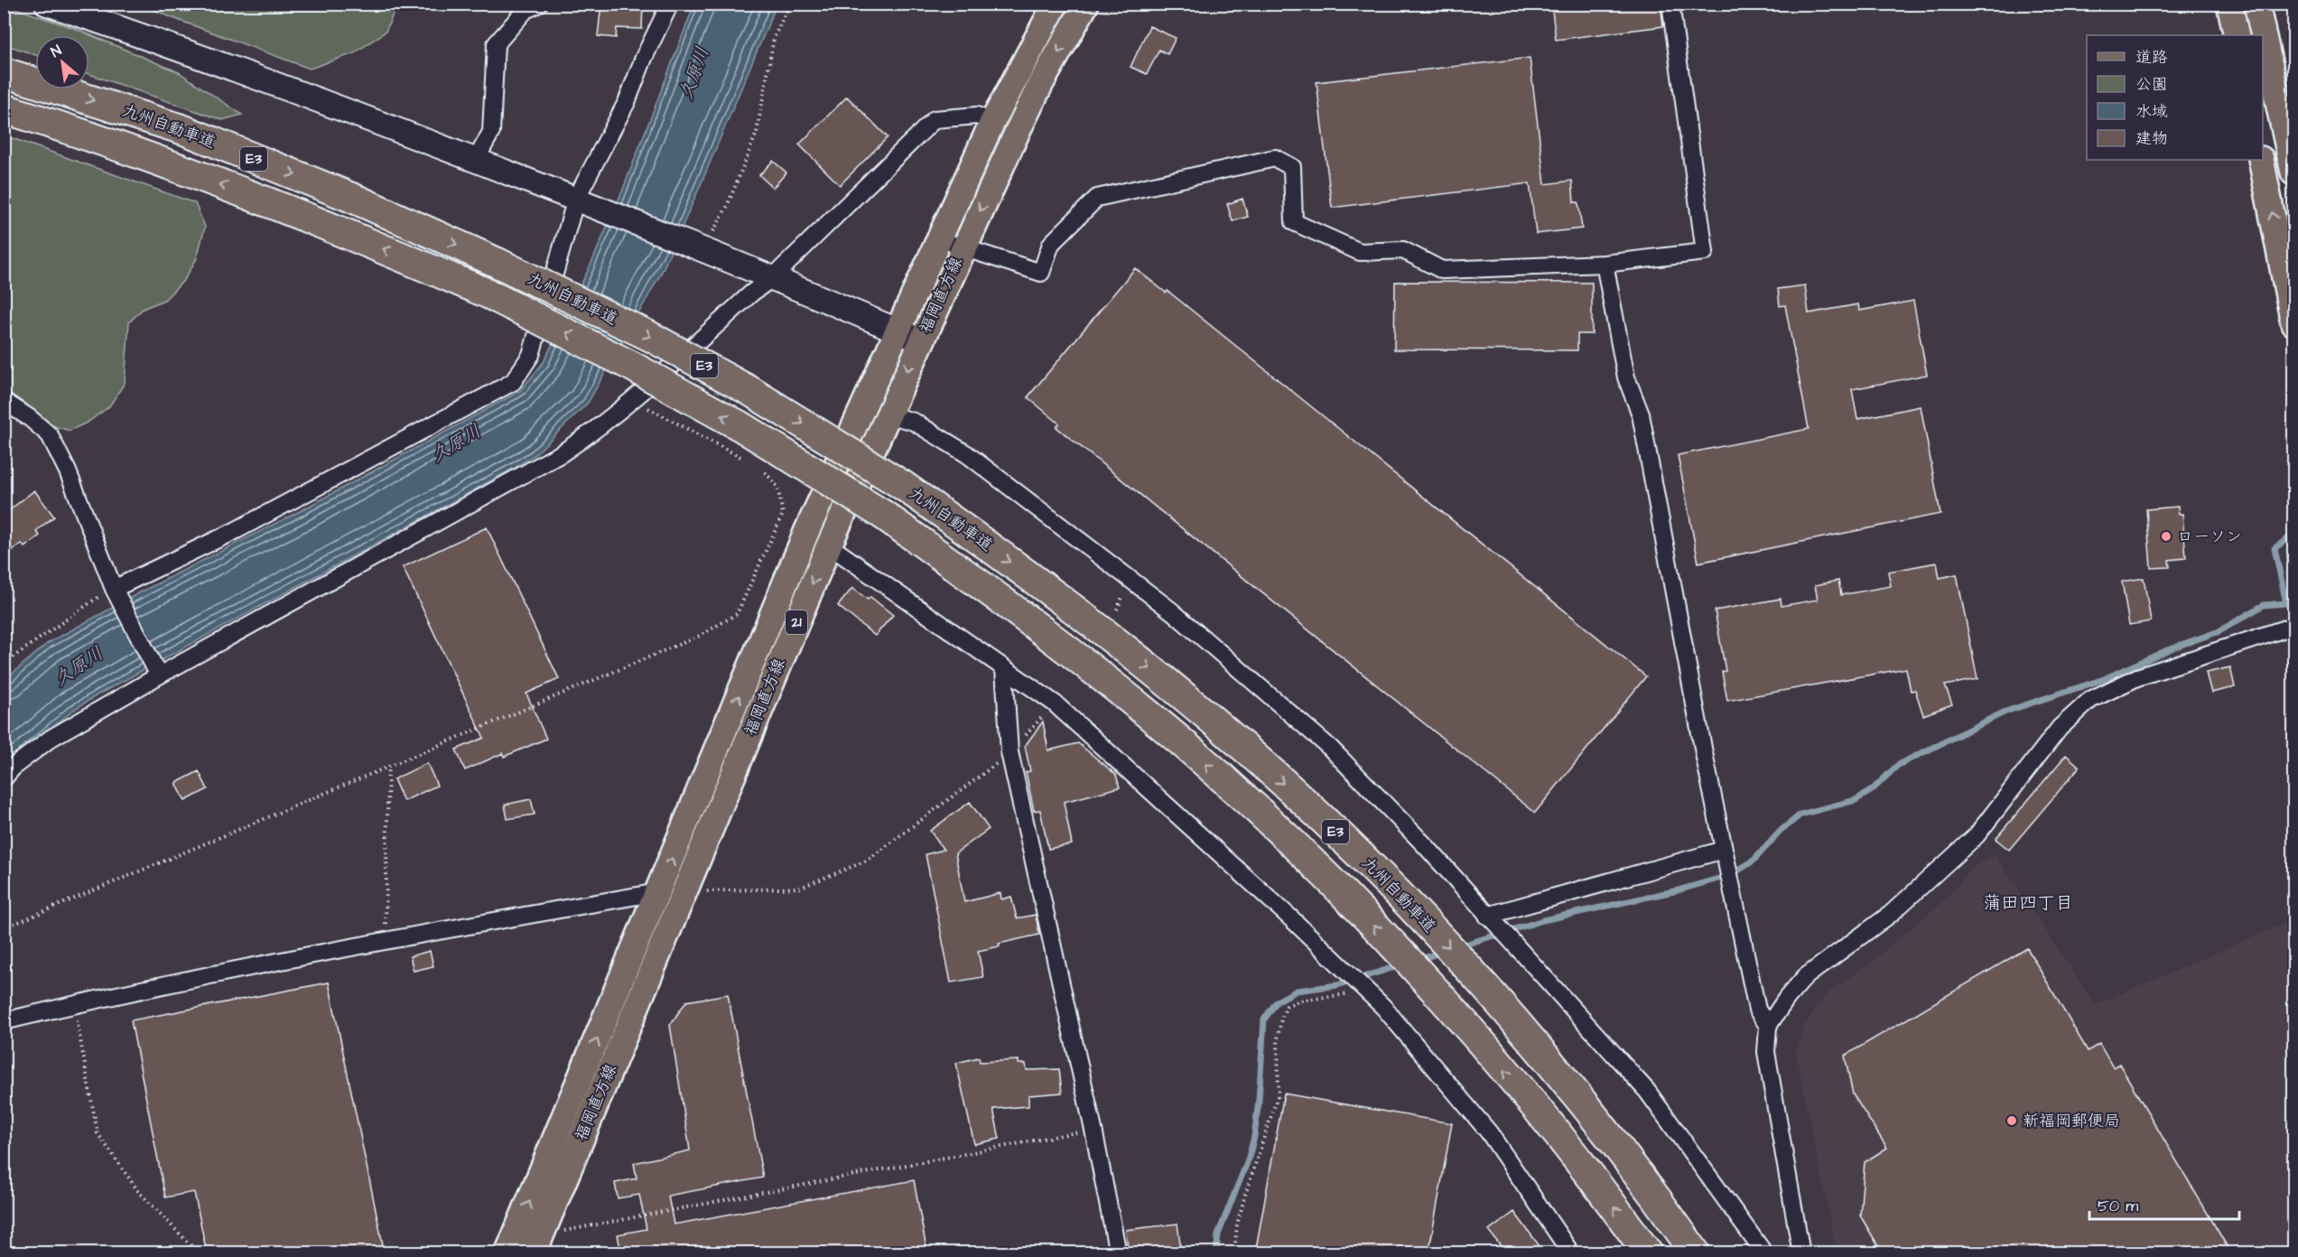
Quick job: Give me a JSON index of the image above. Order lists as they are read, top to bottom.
{
  "streets": {
    "highway": ["九州自動車道", "E3"],
    "main road": ["福岡直方線", "21"]
  },
  "districts": ["蒲田四丁目"],
  "water": ["久原川"],
  "places": ["ローソン", "新福岡郵便局"],
  "legend": [
    "道路",
    "公園",
    "水域",
    "建物"
  ],
  "scale_bar": "50 m",
  "north": "top left"
}
